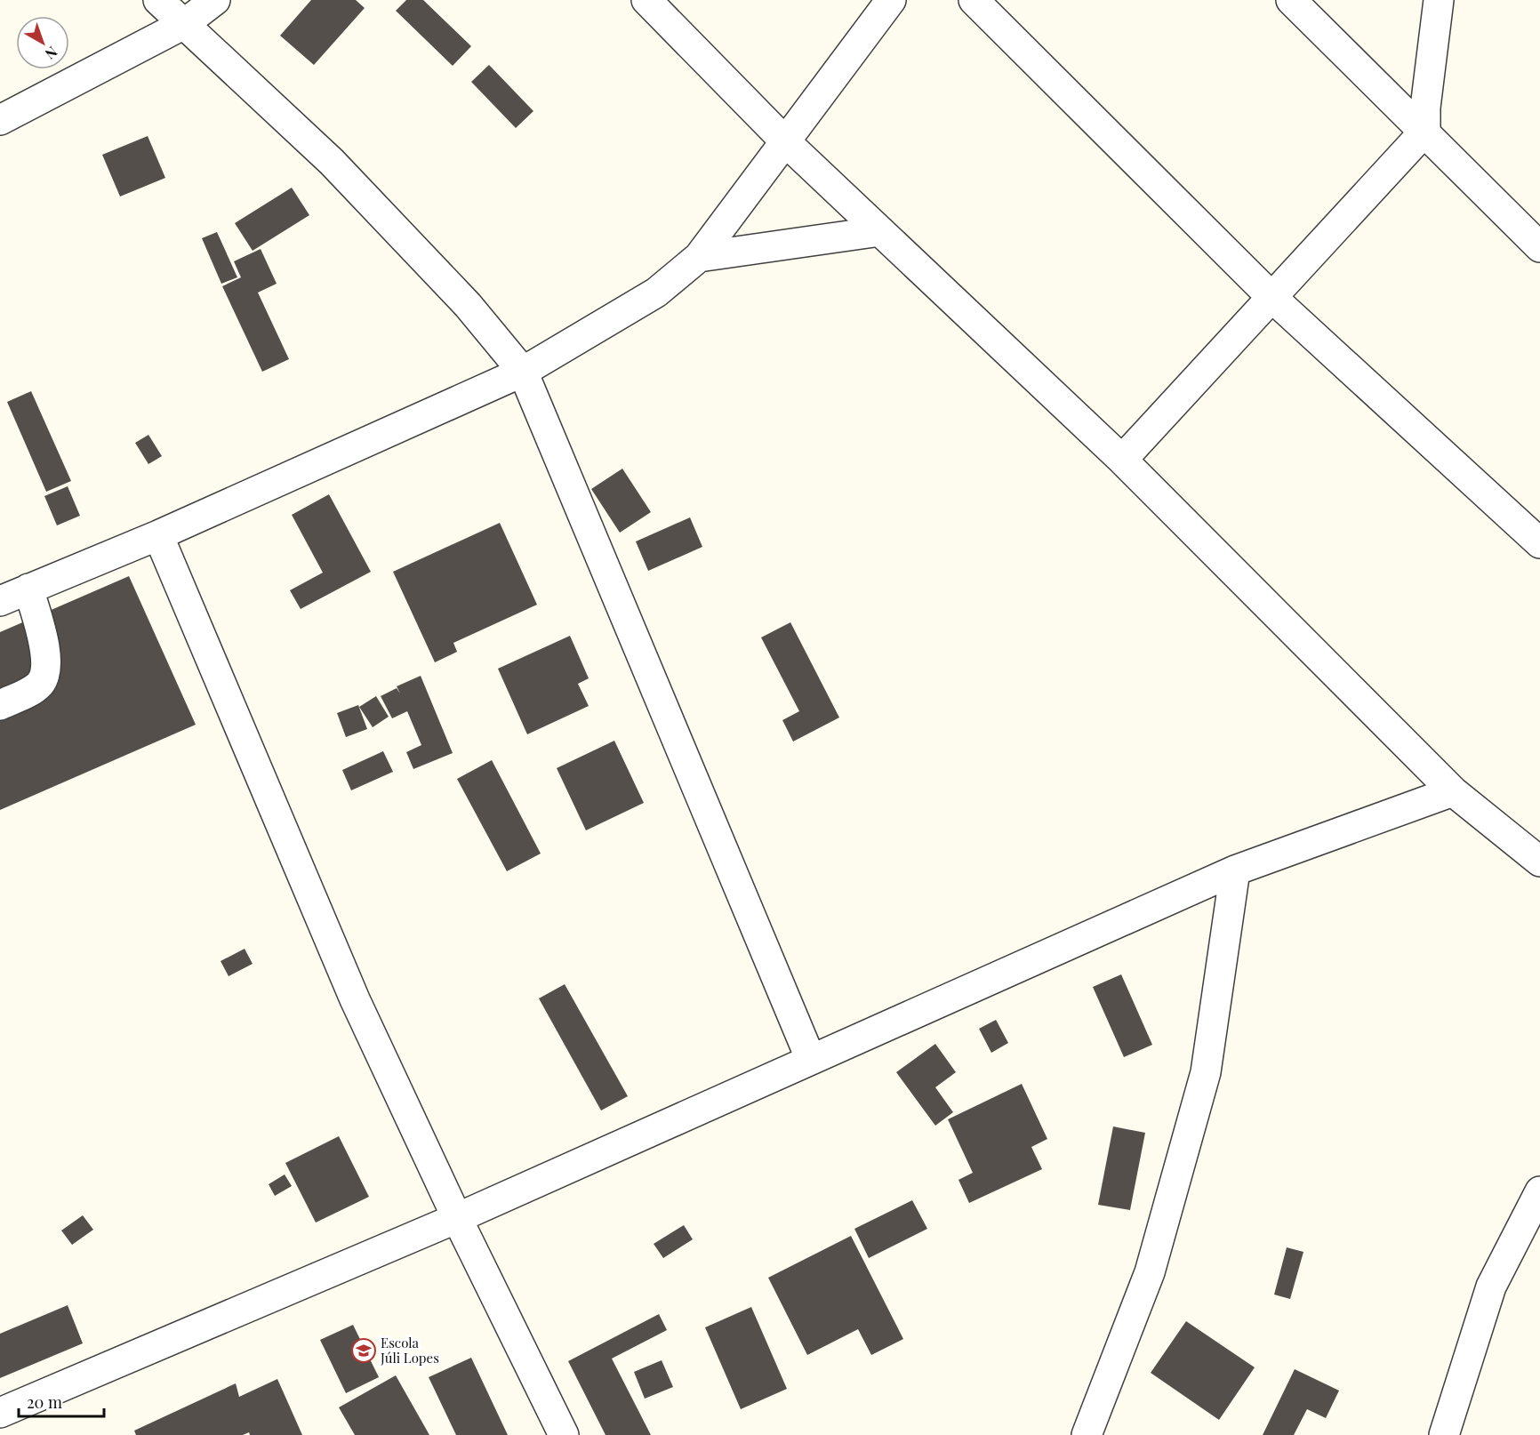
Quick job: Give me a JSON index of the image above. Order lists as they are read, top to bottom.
{
  "places": {
    "school or university": ["Escola Júli Lopes"]
  },
  "scale_bar": "20 m",
  "north": "bottom right"
}
